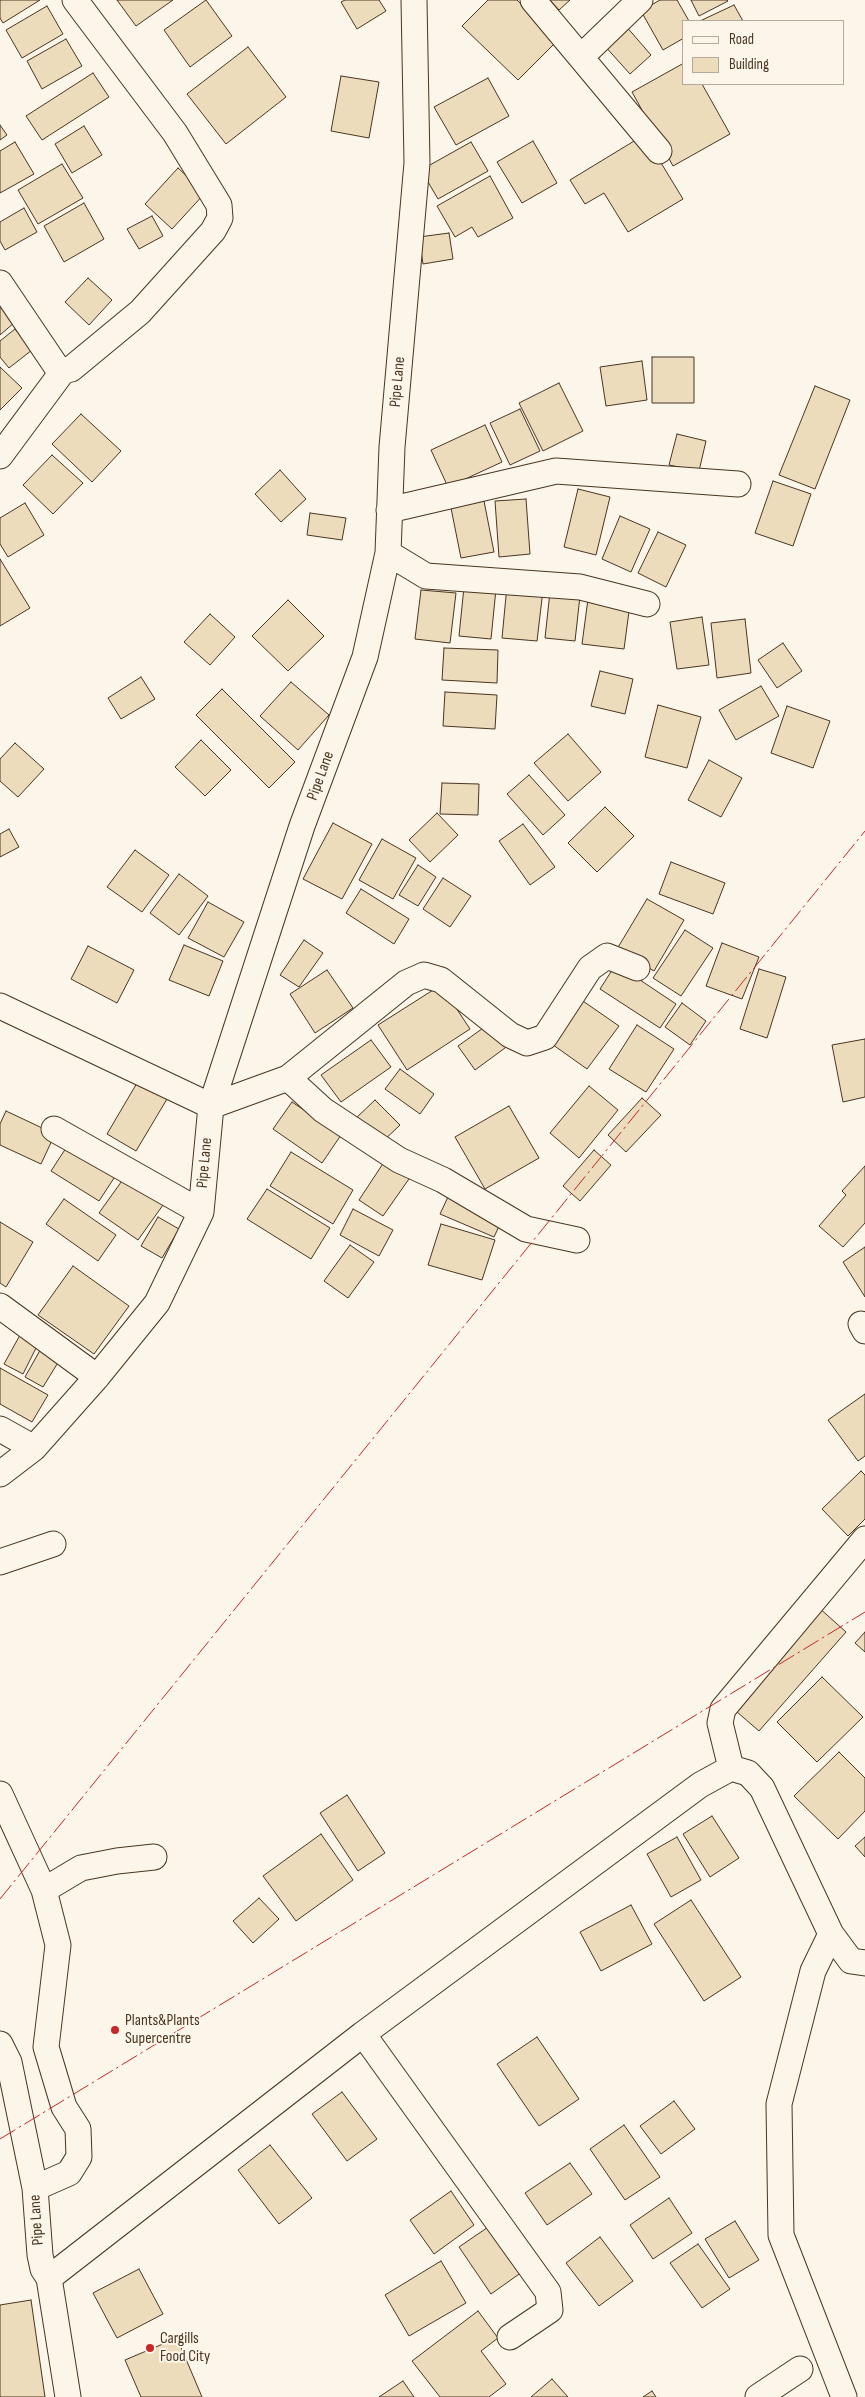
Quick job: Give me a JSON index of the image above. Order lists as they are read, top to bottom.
{
  "streets": {
    "street": ["Pipe Lane"]
  },
  "places": ["Plants&Plants Supercentre", "Cargills Food City"],
  "legend": ["Road", "Building"]
}
